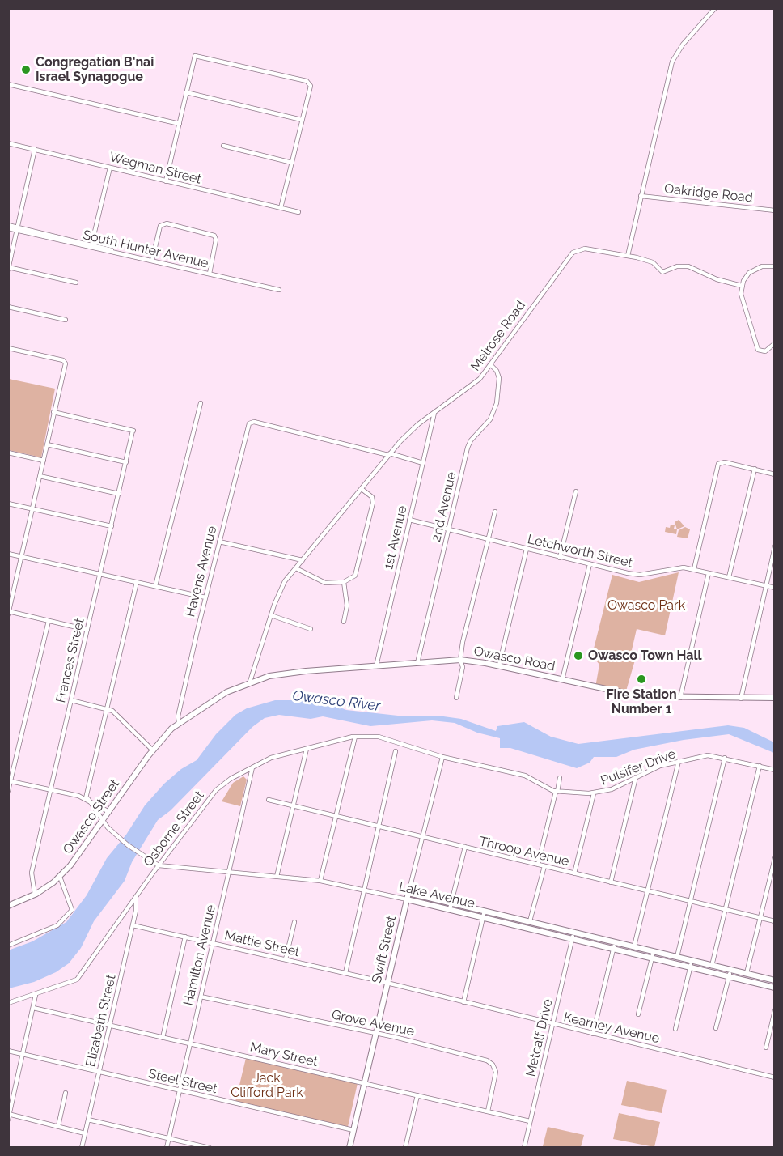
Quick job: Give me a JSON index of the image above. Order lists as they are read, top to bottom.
{
  "streets": {
    "main road": [
      "Owasco Road",
      "Owasco Street",
      "Lake Avenue",
      "Swift Street"
    ],
    "street": [
      "Wegman Street",
      "Oakridge Road",
      "South Hunter Avenue",
      "Melrose Road",
      "2nd Avenue",
      "1st Avenue",
      "Letchworth Street",
      "Havens Avenue",
      "Frances Street",
      "Pulsifer Drive",
      "Osborne Street",
      "Throop Avenue",
      "Mattie Street",
      "Hamilton Avenue",
      "Elizabeth Street",
      "Grove Avenue",
      "Kearney Avenue",
      "Metcalf Drive",
      "Mary Street",
      "Steel Street"
    ]
  },
  "crossings": [
    ["Melrose Road", "2nd Avenue"],
    ["Melrose Road", "1st Avenue"],
    ["Melrose Road", "Havens Avenue"],
    ["Melrose Road", "Owasco Road"],
    ["2nd Avenue", "Letchworth Street"],
    ["2nd Avenue", "Owasco Road"],
    ["1st Avenue", "Letchworth Street"],
    ["1st Avenue", "Owasco Road"],
    ["Havens Avenue", "Owasco Road"],
    ["Havens Avenue", "Owasco Street"],
    ["Owasco Road", "Owasco Street"],
    ["Frances Street", "Owasco Street"],
    ["Pulsifer Drive", "Osborne Street"],
    ["Pulsifer Drive", "Swift Street"],
    ["Owasco Street", "Lake Avenue"],
    ["Osborne Street", "Lake Avenue"],
    ["Osborne Street", "Hamilton Avenue"],
    ["Osborne Street", "Elizabeth Street"],
    ["Throop Avenue", "Swift Street"],
    ["Lake Avenue", "Swift Street"],
    ["Lake Avenue", "Hamilton Avenue"],
    ["Lake Avenue", "Metcalf Drive"],
    ["Mattie Street", "Swift Street"],
    ["Mattie Street", "Hamilton Avenue"],
    ["Mattie Street", "Elizabeth Street"],
    ["Mattie Street", "Kearney Avenue"],
    ["Swift Street", "Grove Avenue"],
    ["Swift Street", "Kearney Avenue"],
    ["Swift Street", "Mary Street"],
    ["Swift Street", "Steel Street"],
    ["Hamilton Avenue", "Grove Avenue"],
    ["Hamilton Avenue", "Mary Street"],
    ["Hamilton Avenue", "Steel Street"],
    ["Elizabeth Street", "Mary Street"],
    ["Elizabeth Street", "Steel Street"],
    ["Grove Avenue", "Mary Street"],
    ["Kearney Avenue", "Metcalf Drive"],
    ["Metcalf Drive", "Mary Street"]
  ],
  "water": ["Owasco River"],
  "parks": ["Owasco Park", "Jack Clifford Park"],
  "places": ["Congregation B'nai Israel Synagogue", "Owasco Town Hall", "Fire Station Number 1"]
}
